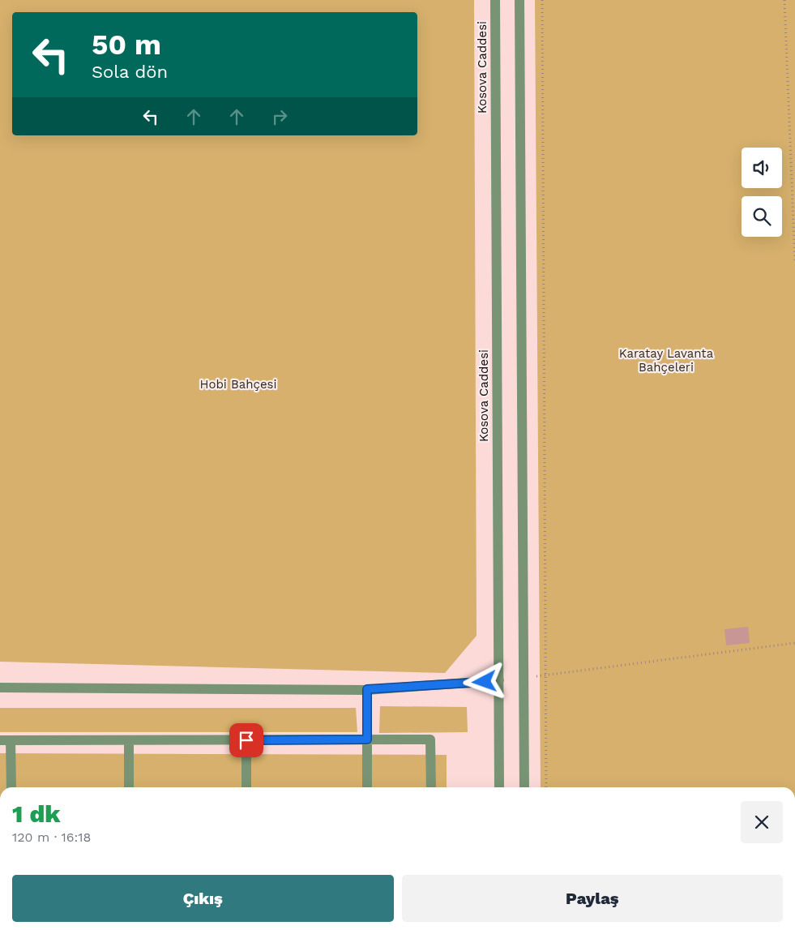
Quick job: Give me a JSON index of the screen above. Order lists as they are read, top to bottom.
{
  "streets": {
    "street": ["Kosova Caddesi"]
  },
  "parks": ["Karatay Lavanta Bahçeleri", "Hobi Bahçesi"],
  "page": {
    "turn": ["50 m", "Sola dön"],
    "heading": ["1 dk", "120 m · 16:18"],
    "buttons": ["Çıkış", "Paylaş"]
  }
}
